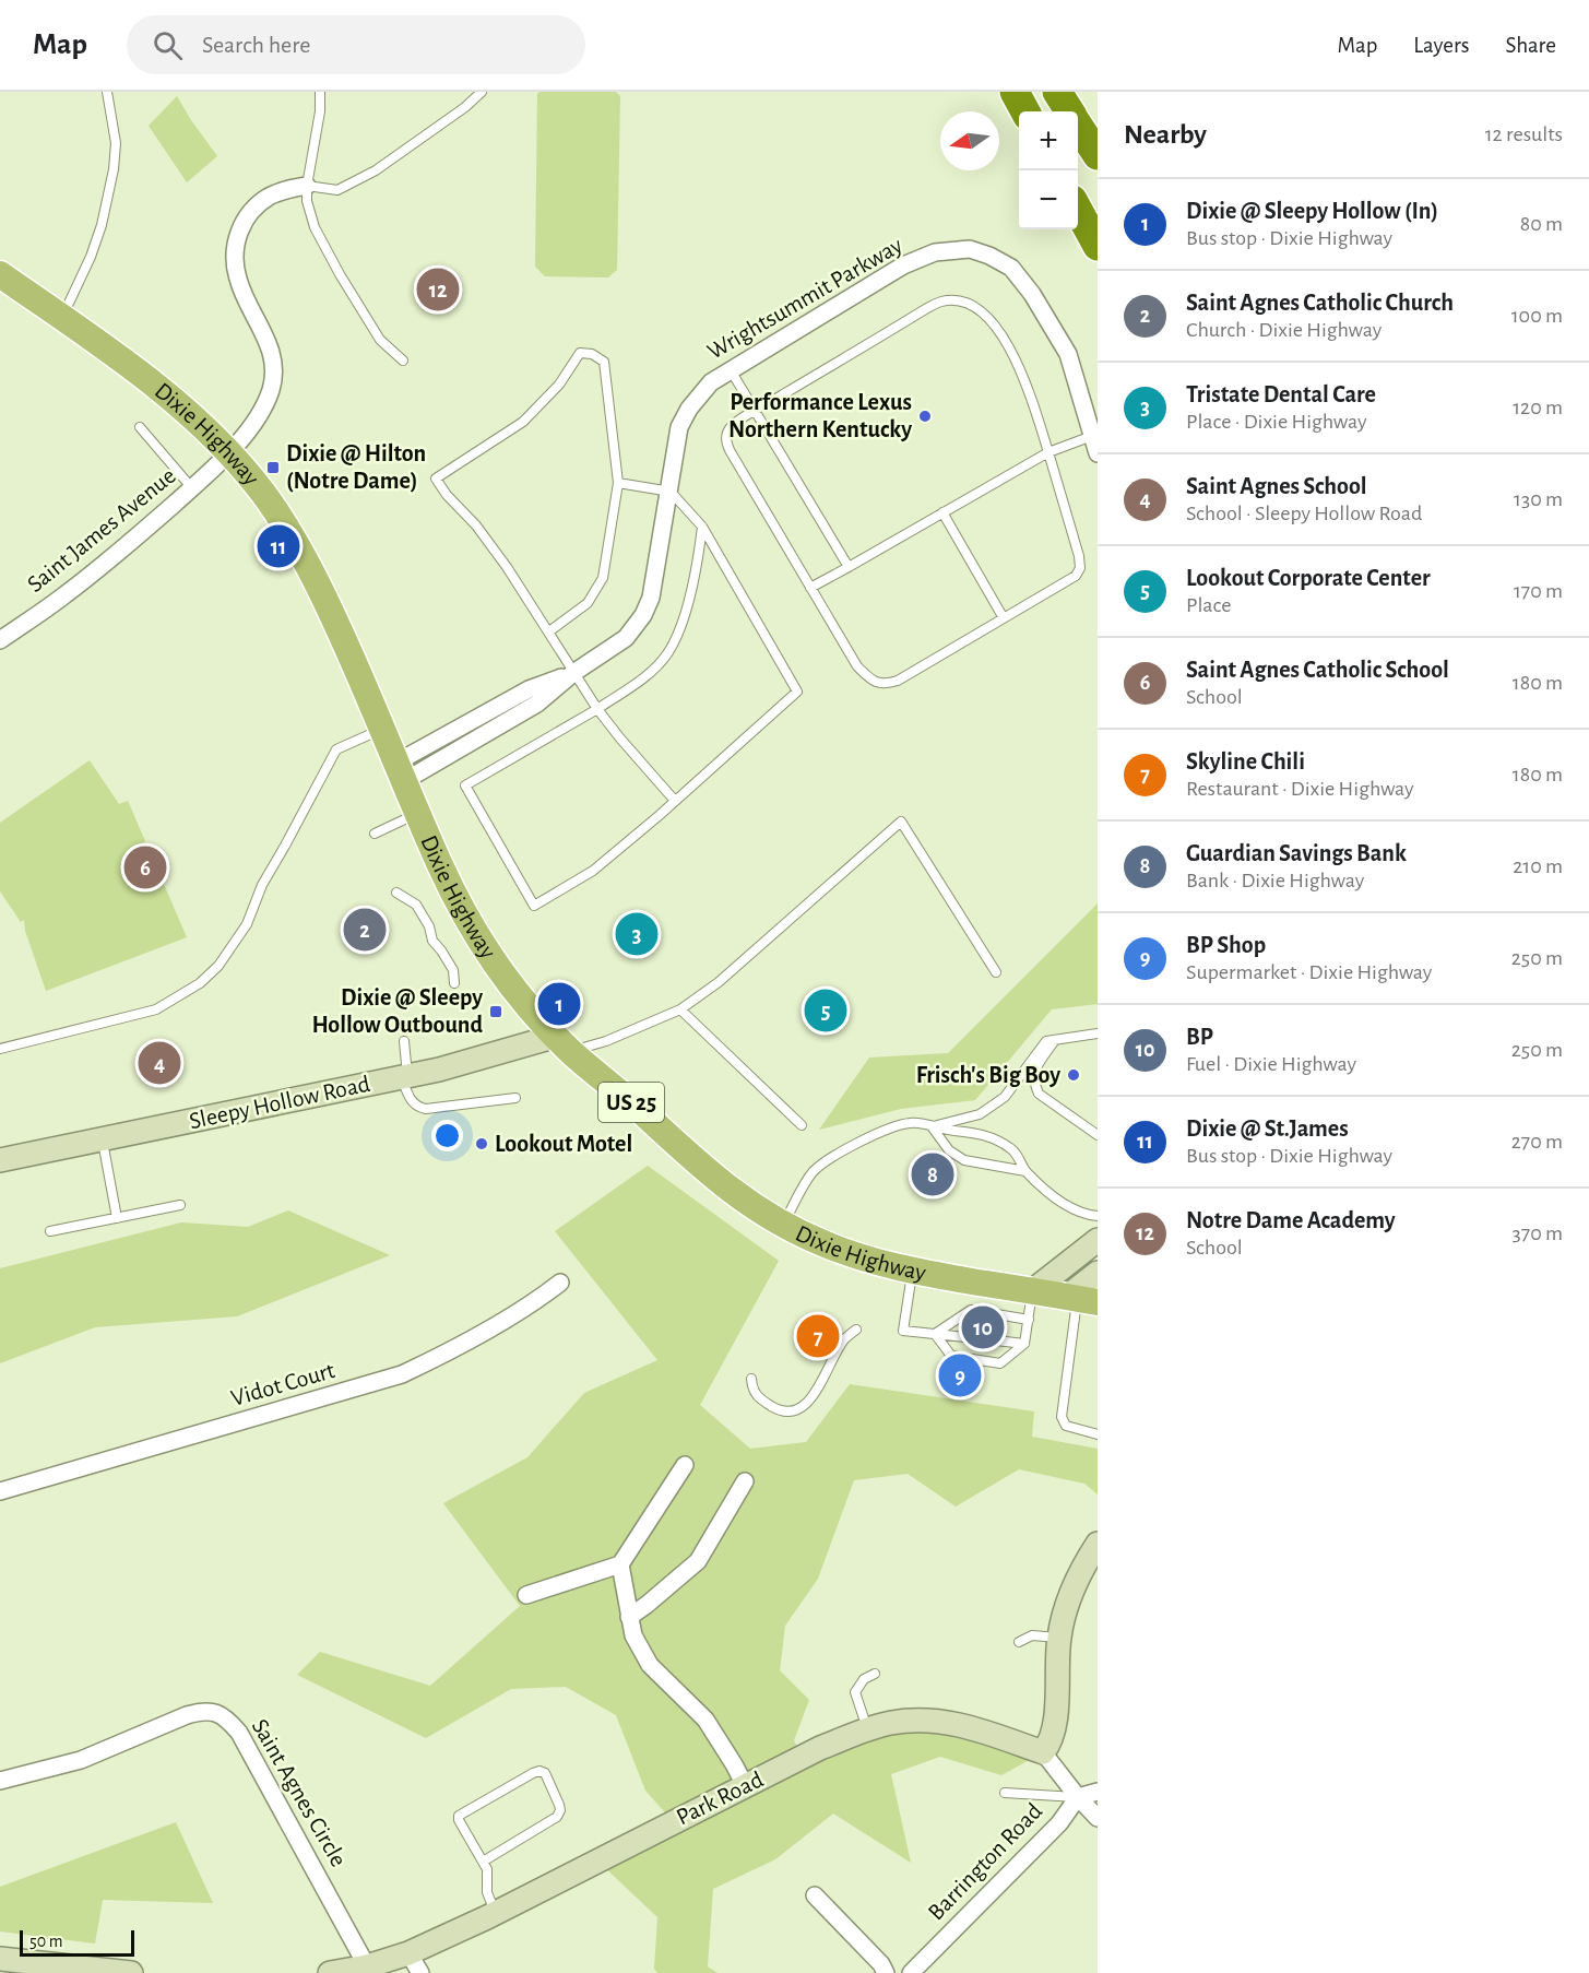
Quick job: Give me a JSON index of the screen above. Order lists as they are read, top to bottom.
{
  "streets": {
    "main road": ["Dixie Highway", "US 25"],
    "street": [
      "Wrightsummit Parkway",
      "Saint James Avenue",
      "Sleepy Hollow Road",
      "Vidot Court",
      "Saint Agnes Circle",
      "Park Road",
      "Barrington Road"
    ]
  },
  "crossings": [
    ["Wrightsummit Parkway", "Dixie Highway"],
    ["Dixie Highway", "Saint James Avenue"],
    ["Dixie Highway", "Sleepy Hollow Road"],
    ["Saint Agnes Circle", "Park Road"]
  ],
  "places": {
    "other": ["Performance Lexus Northern Kentucky", "Frisch's Big Boy", "Lookout Motel"],
    "transit": ["Dixie @ Hilton (Notre Dame)", "Dixie @ Sleepy Hollow Outbound"]
  },
  "scale_bar": "50 m",
  "north": "left",
  "page": {
    "header": "Map",
    "search": "Search here",
    "nav": ["Map", "Layers", "Share"],
    "heading": ["Nearby", "12 results"],
    "map_buttons": ["+", "−"],
    "list": [
      {
        "mark": "1",
        "name": "Dixie @ Sleepy Hollow (In)",
        "note": "Bus stop · Dixie Highway",
        "value": "80 m"
      },
      {
        "mark": "2",
        "name": "Saint Agnes Catholic Church",
        "note": "Church · Dixie Highway",
        "value": "100 m"
      },
      {
        "mark": "3",
        "name": "Tristate Dental Care",
        "note": "Place · Dixie Highway",
        "value": "120 m"
      },
      {
        "mark": "4",
        "name": "Saint Agnes School",
        "note": "School · Sleepy Hollow Road",
        "value": "130 m"
      },
      {
        "mark": "5",
        "name": "Lookout Corporate Center",
        "note": "Place",
        "value": "170 m"
      },
      {
        "mark": "6",
        "name": "Saint Agnes Catholic School",
        "note": "School",
        "value": "180 m"
      },
      {
        "mark": "7",
        "name": "Skyline Chili",
        "note": "Restaurant · Dixie Highway",
        "value": "180 m"
      },
      {
        "mark": "8",
        "name": "Guardian Savings Bank",
        "note": "Bank · Dixie Highway",
        "value": "210 m"
      },
      {
        "mark": "9",
        "name": "BP Shop",
        "note": "Supermarket · Dixie Highway",
        "value": "250 m"
      },
      {
        "mark": "10",
        "name": "BP",
        "note": "Fuel · Dixie Highway",
        "value": "250 m"
      },
      {
        "mark": "11",
        "name": "Dixie @ St.James",
        "note": "Bus stop · Dixie Highway",
        "value": "270 m"
      },
      {
        "mark": "12",
        "name": "Notre Dame Academy",
        "note": "School",
        "value": "370 m"
      }
    ],
    "pins": [
      "12",
      "11",
      "6",
      "2",
      "3",
      "1",
      "5",
      "4",
      "8",
      "10",
      "7",
      "9"
    ],
    "scale": "50 m"
  }
}
